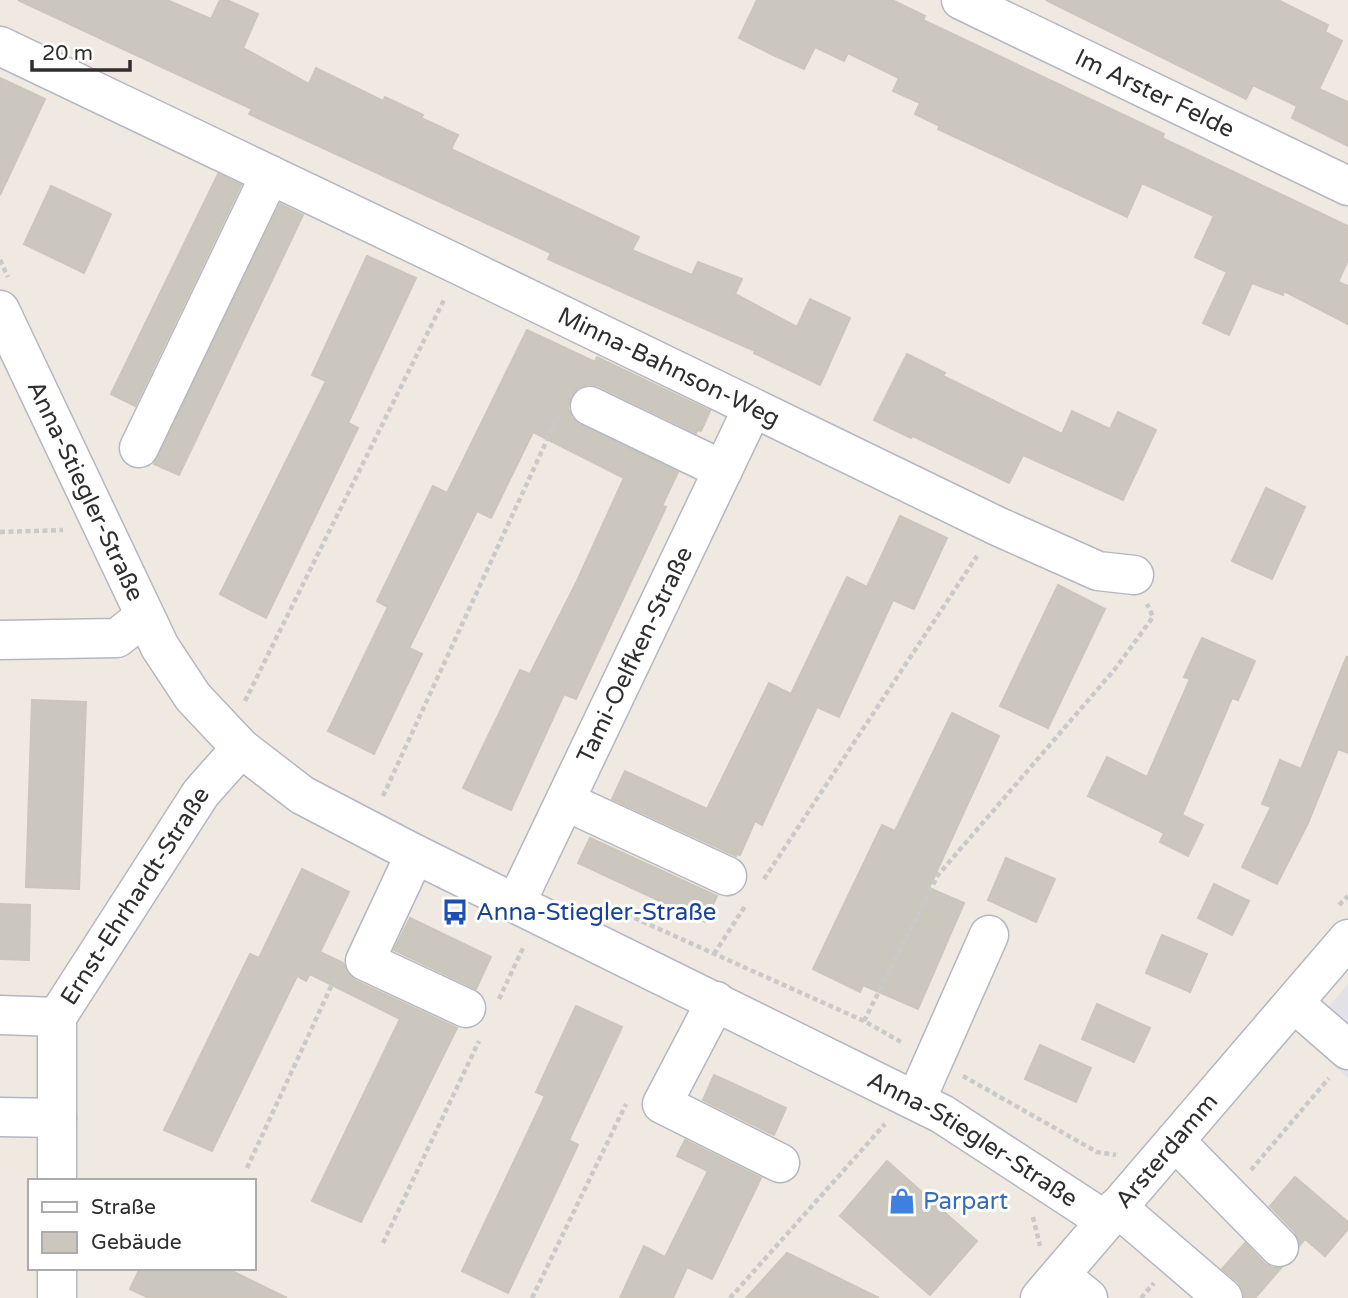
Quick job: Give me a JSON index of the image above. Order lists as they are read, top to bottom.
{
  "streets": {
    "street": [
      "Im Arster Felde",
      "Minna-Bahnson-Weg",
      "Anna-Stiegler-Straße",
      "Tami-Oelfken-Straße",
      "Ernst-Ehrhardt-Straße",
      "Arsterdamm"
    ]
  },
  "crossings": [
    ["Minna-Bahnson-Weg", "Tami-Oelfken-Straße"],
    ["Anna-Stiegler-Straße", "Tami-Oelfken-Straße"],
    ["Anna-Stiegler-Straße", "Ernst-Ehrhardt-Straße"],
    ["Anna-Stiegler-Straße", "Arsterdamm"]
  ],
  "places": {
    "bus stop": ["Anna-Stiegler-Straße"],
    "shop": ["Parpart"]
  },
  "legend": ["Straße", "Gebäude"],
  "scale_bar": "20 m"
}
